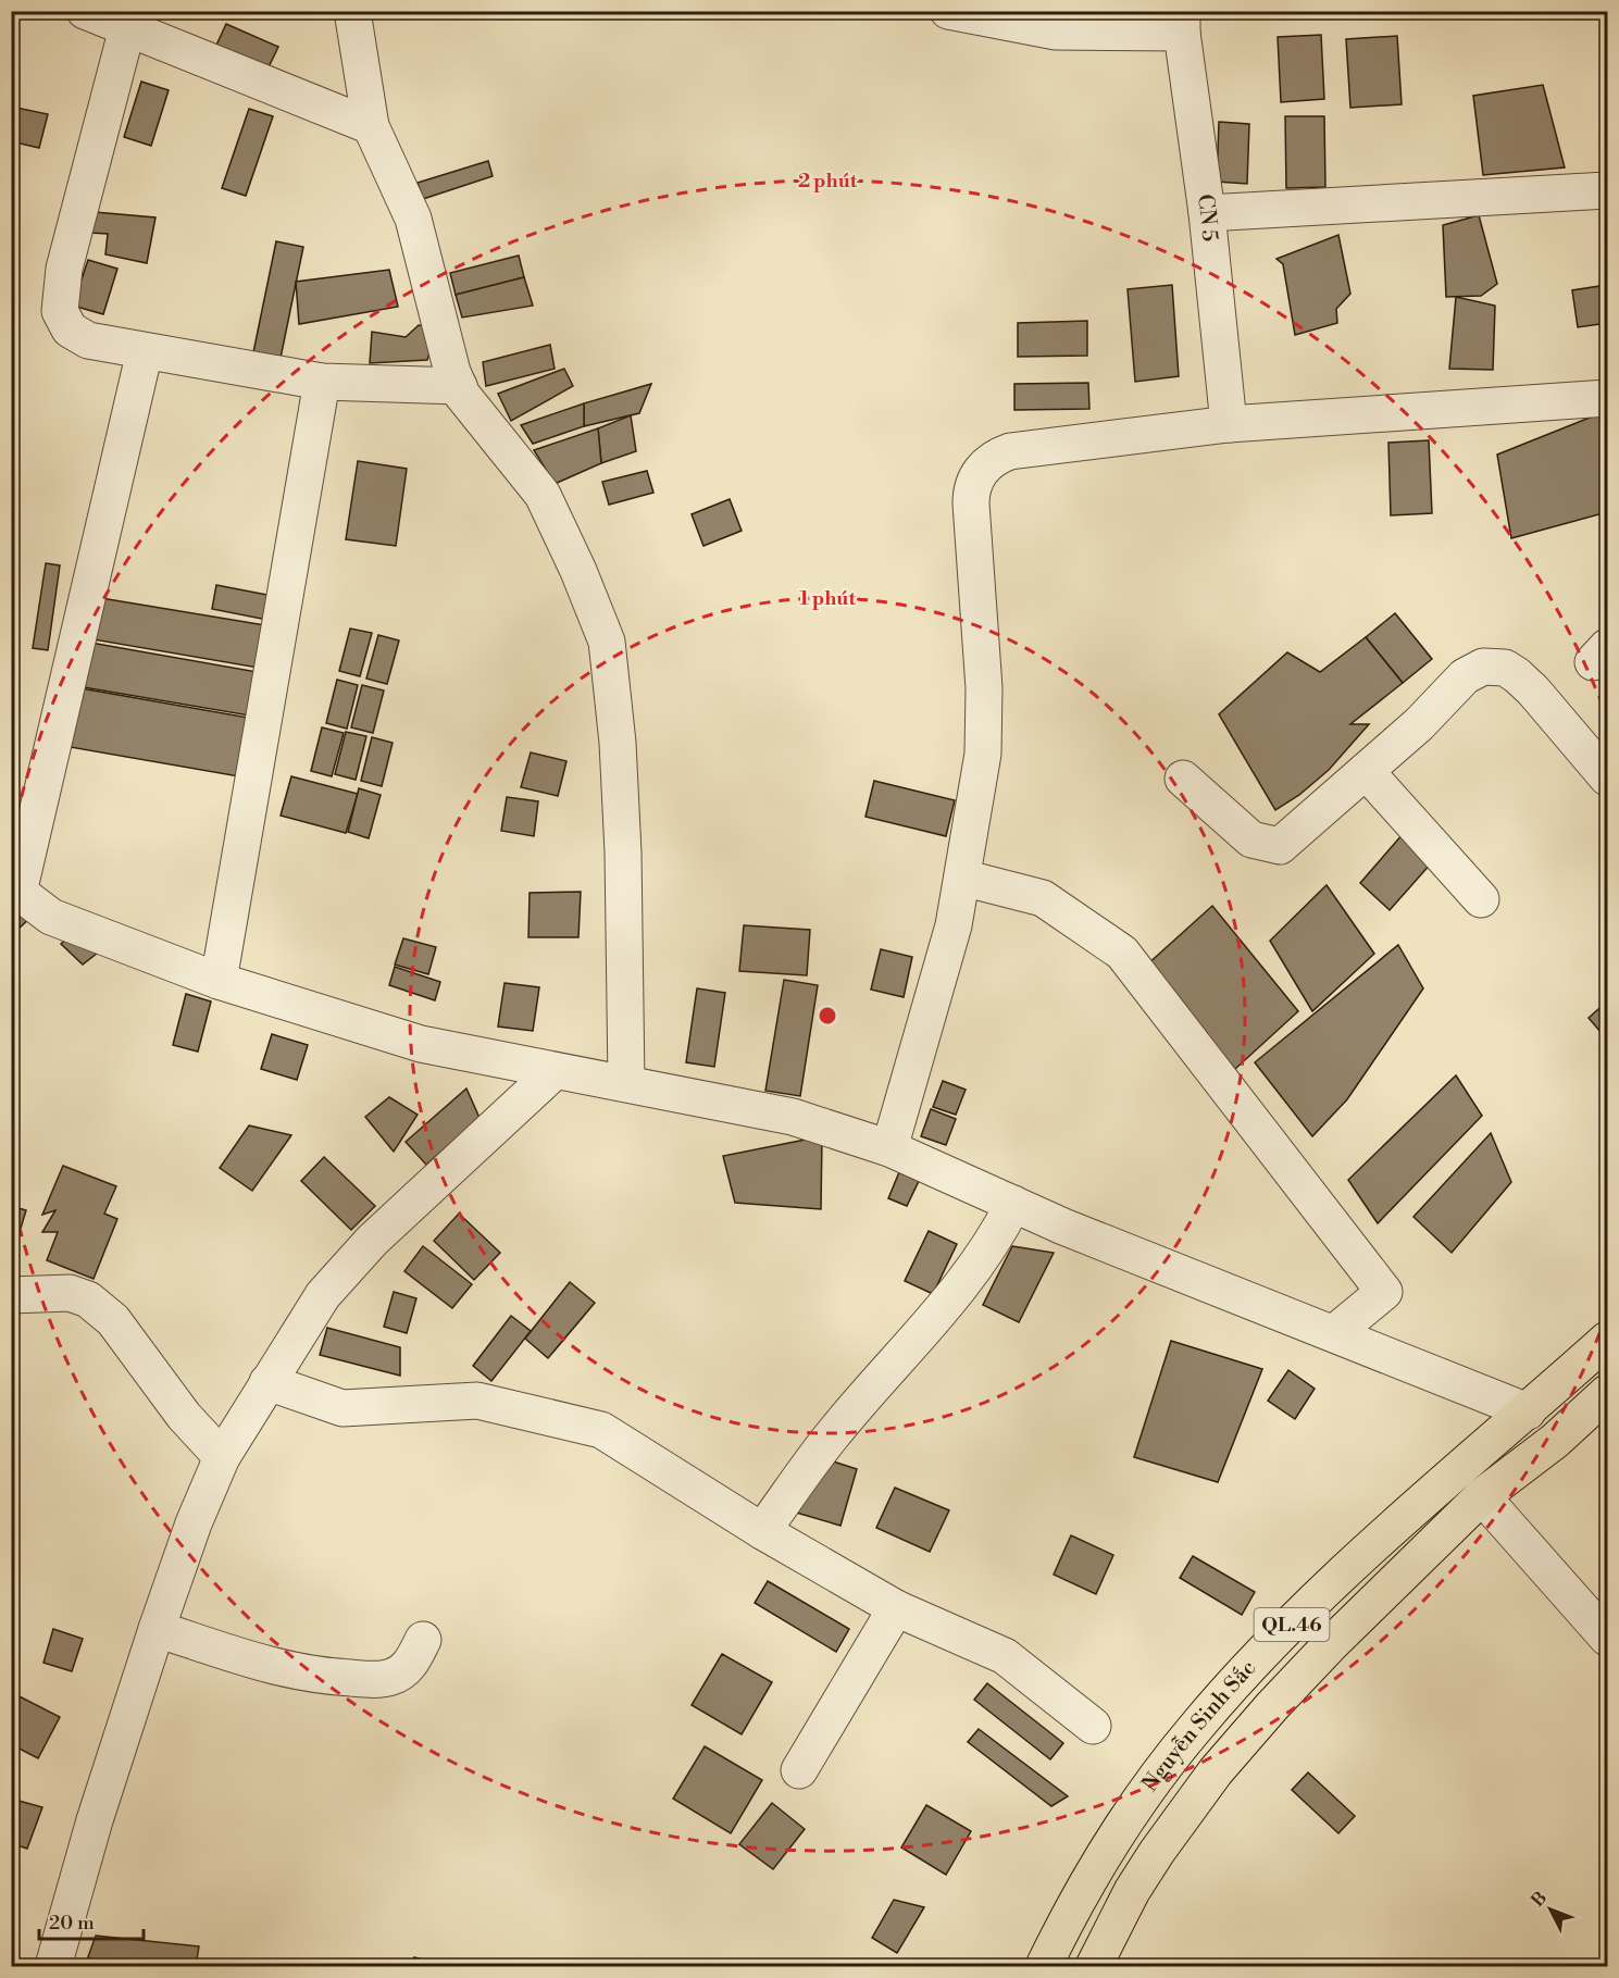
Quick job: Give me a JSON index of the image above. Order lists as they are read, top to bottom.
{
  "streets": {
    "highway": ["QL.46", "Nguyễn Sinh Sắc"],
    "street": ["CN 5"]
  },
  "scale_bar": "20 m",
  "north": "top left",
  "rings": ["2 phút", "1 phút"]
}
